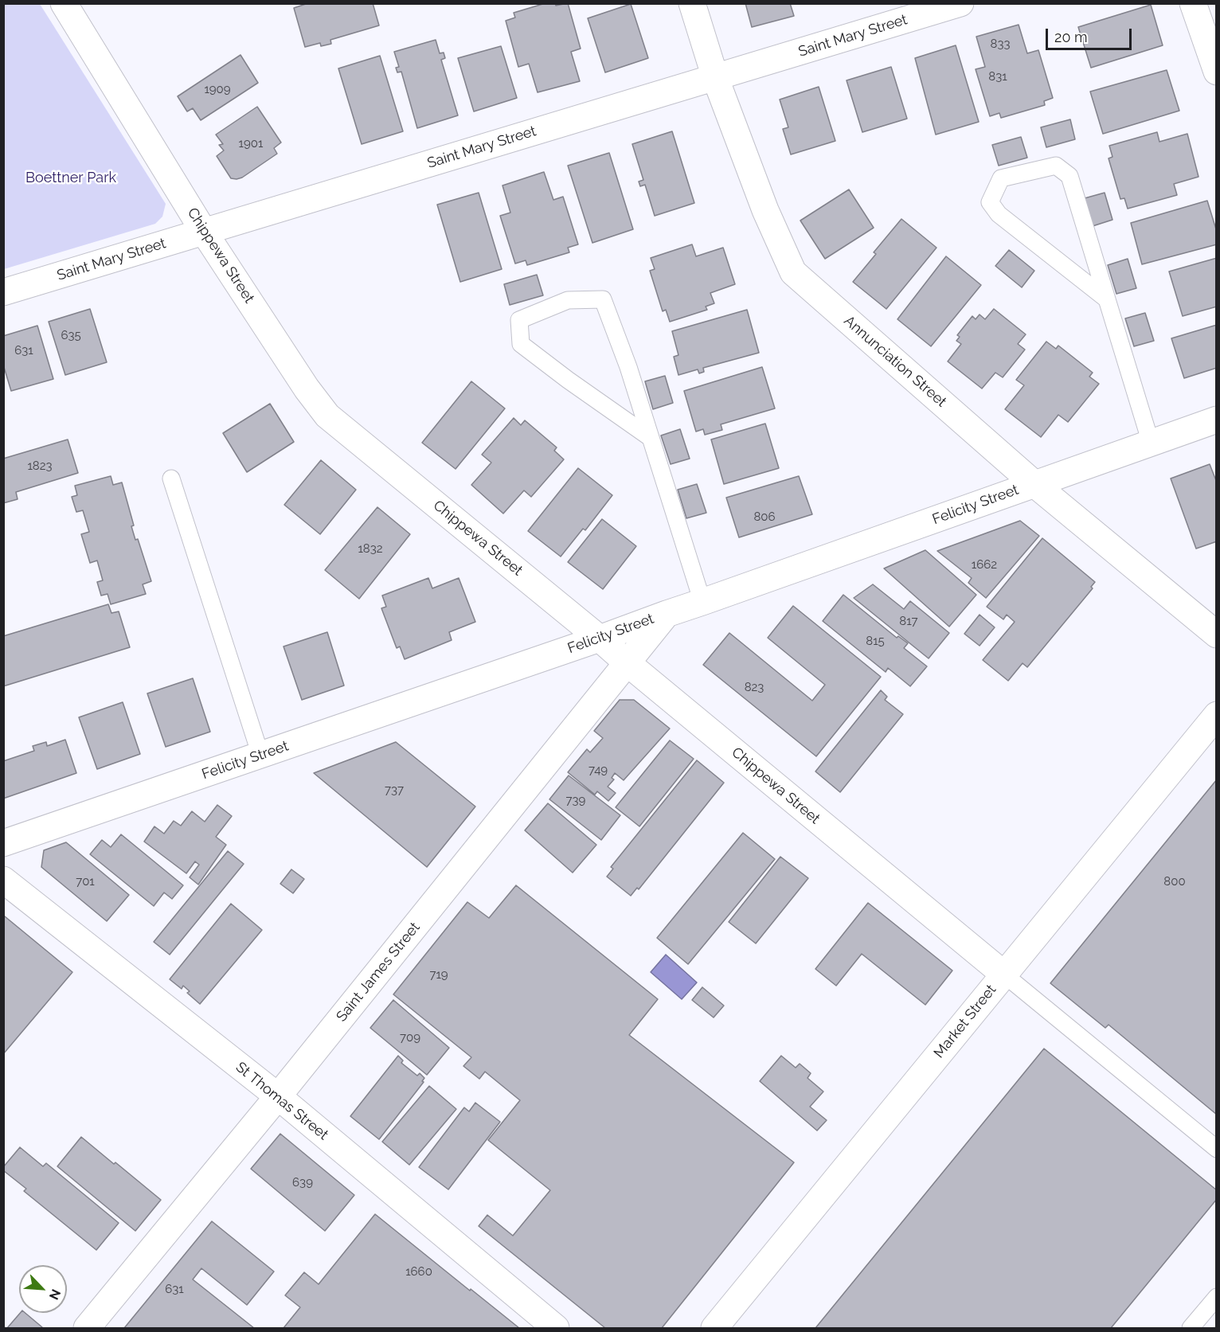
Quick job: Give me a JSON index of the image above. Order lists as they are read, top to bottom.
{
  "streets": {
    "street": [
      "Saint Mary Street",
      "Chippewa Street",
      "Annunciation Street",
      "Felicity Street",
      "Saint James Street",
      "Market Street",
      "St Thomas Street"
    ]
  },
  "crossings": [
    ["Saint Mary Street", "Chippewa Street"],
    ["Saint Mary Street", "Annunciation Street"],
    ["Chippewa Street", "Felicity Street"],
    ["Chippewa Street", "Saint James Street"],
    ["Chippewa Street", "Market Street"],
    ["Annunciation Street", "Felicity Street"],
    ["Felicity Street", "Saint James Street"],
    ["Saint James Street", "St Thomas Street"]
  ],
  "parks": ["Boettner Park"],
  "house_numbers": [
    "833",
    "831",
    "1909",
    "1901",
    "635",
    "631",
    "1823",
    "806",
    "1832",
    "1662",
    "817",
    "815",
    "823",
    "749",
    "737",
    "739",
    "701",
    "800",
    "719",
    "709",
    "639",
    "1660",
    "631"
  ],
  "scale_bar": "20 m",
  "north": "bottom right"
}
